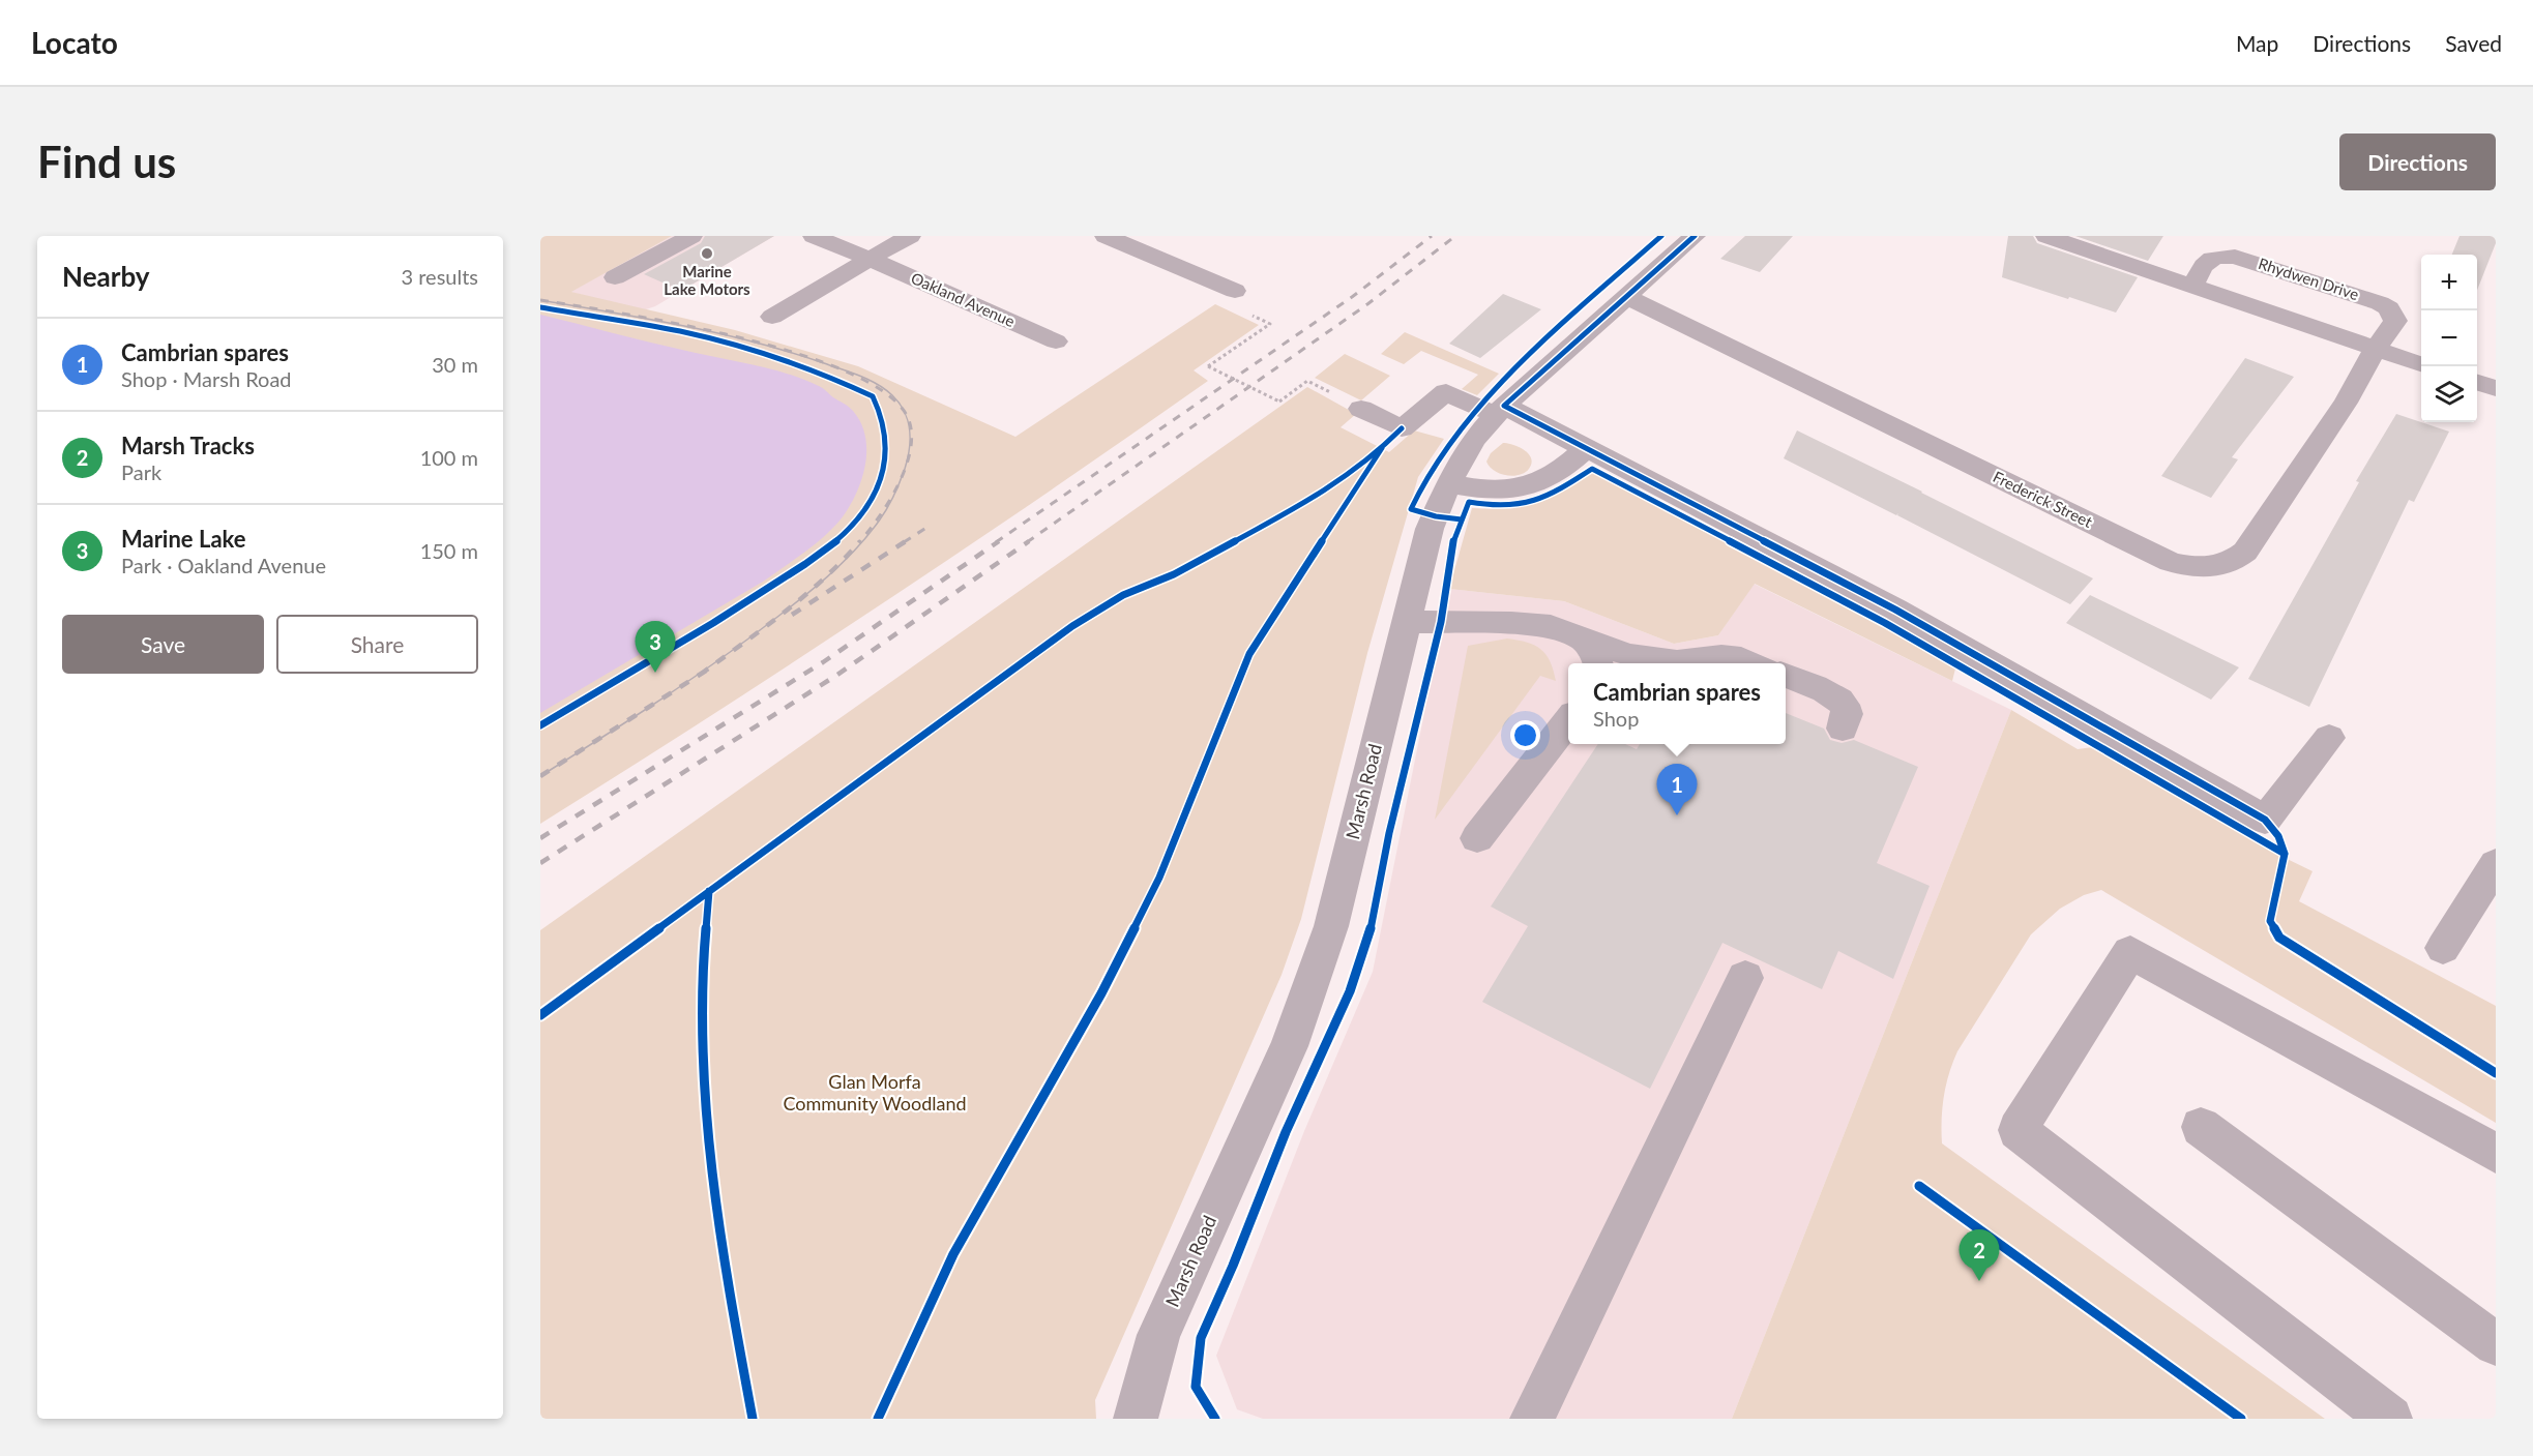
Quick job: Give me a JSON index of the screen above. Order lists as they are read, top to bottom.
{
  "streets": {
    "street": [
      "Rhydwen Drive",
      "Oakland Avenue",
      "Frederick Street",
      "Marsh Road"
    ]
  },
  "crossings": [
    ["Rhydwen Drive", "Frederick Street"],
    ["Frederick Street", "Marsh Road"]
  ],
  "parks": ["Glan Morfa Community Woodland"],
  "places": ["Marine Lake Motors"],
  "page": {
    "header": "Locato",
    "nav": ["Map", "Directions", "Saved"],
    "buttons": [
      "Directions",
      ["Save", "Share"]
    ],
    "title": "Find us",
    "heading": ["Nearby", "3 results"],
    "map_buttons": ["+", "−"],
    "list": [
      {
        "mark": "1",
        "name": "Cambrian spares",
        "note": "Shop · Marsh Road",
        "value": "30 m"
      },
      {
        "mark": "2",
        "name": "Marsh Tracks",
        "note": "Park",
        "value": "100 m"
      },
      {
        "mark": "3",
        "name": "Marine Lake",
        "note": "Park · Oakland Avenue",
        "value": "150 m"
      }
    ],
    "pins": ["3", "1", "2"],
    "popup": ["Cambrian spares", "Shop"]
  }
}
